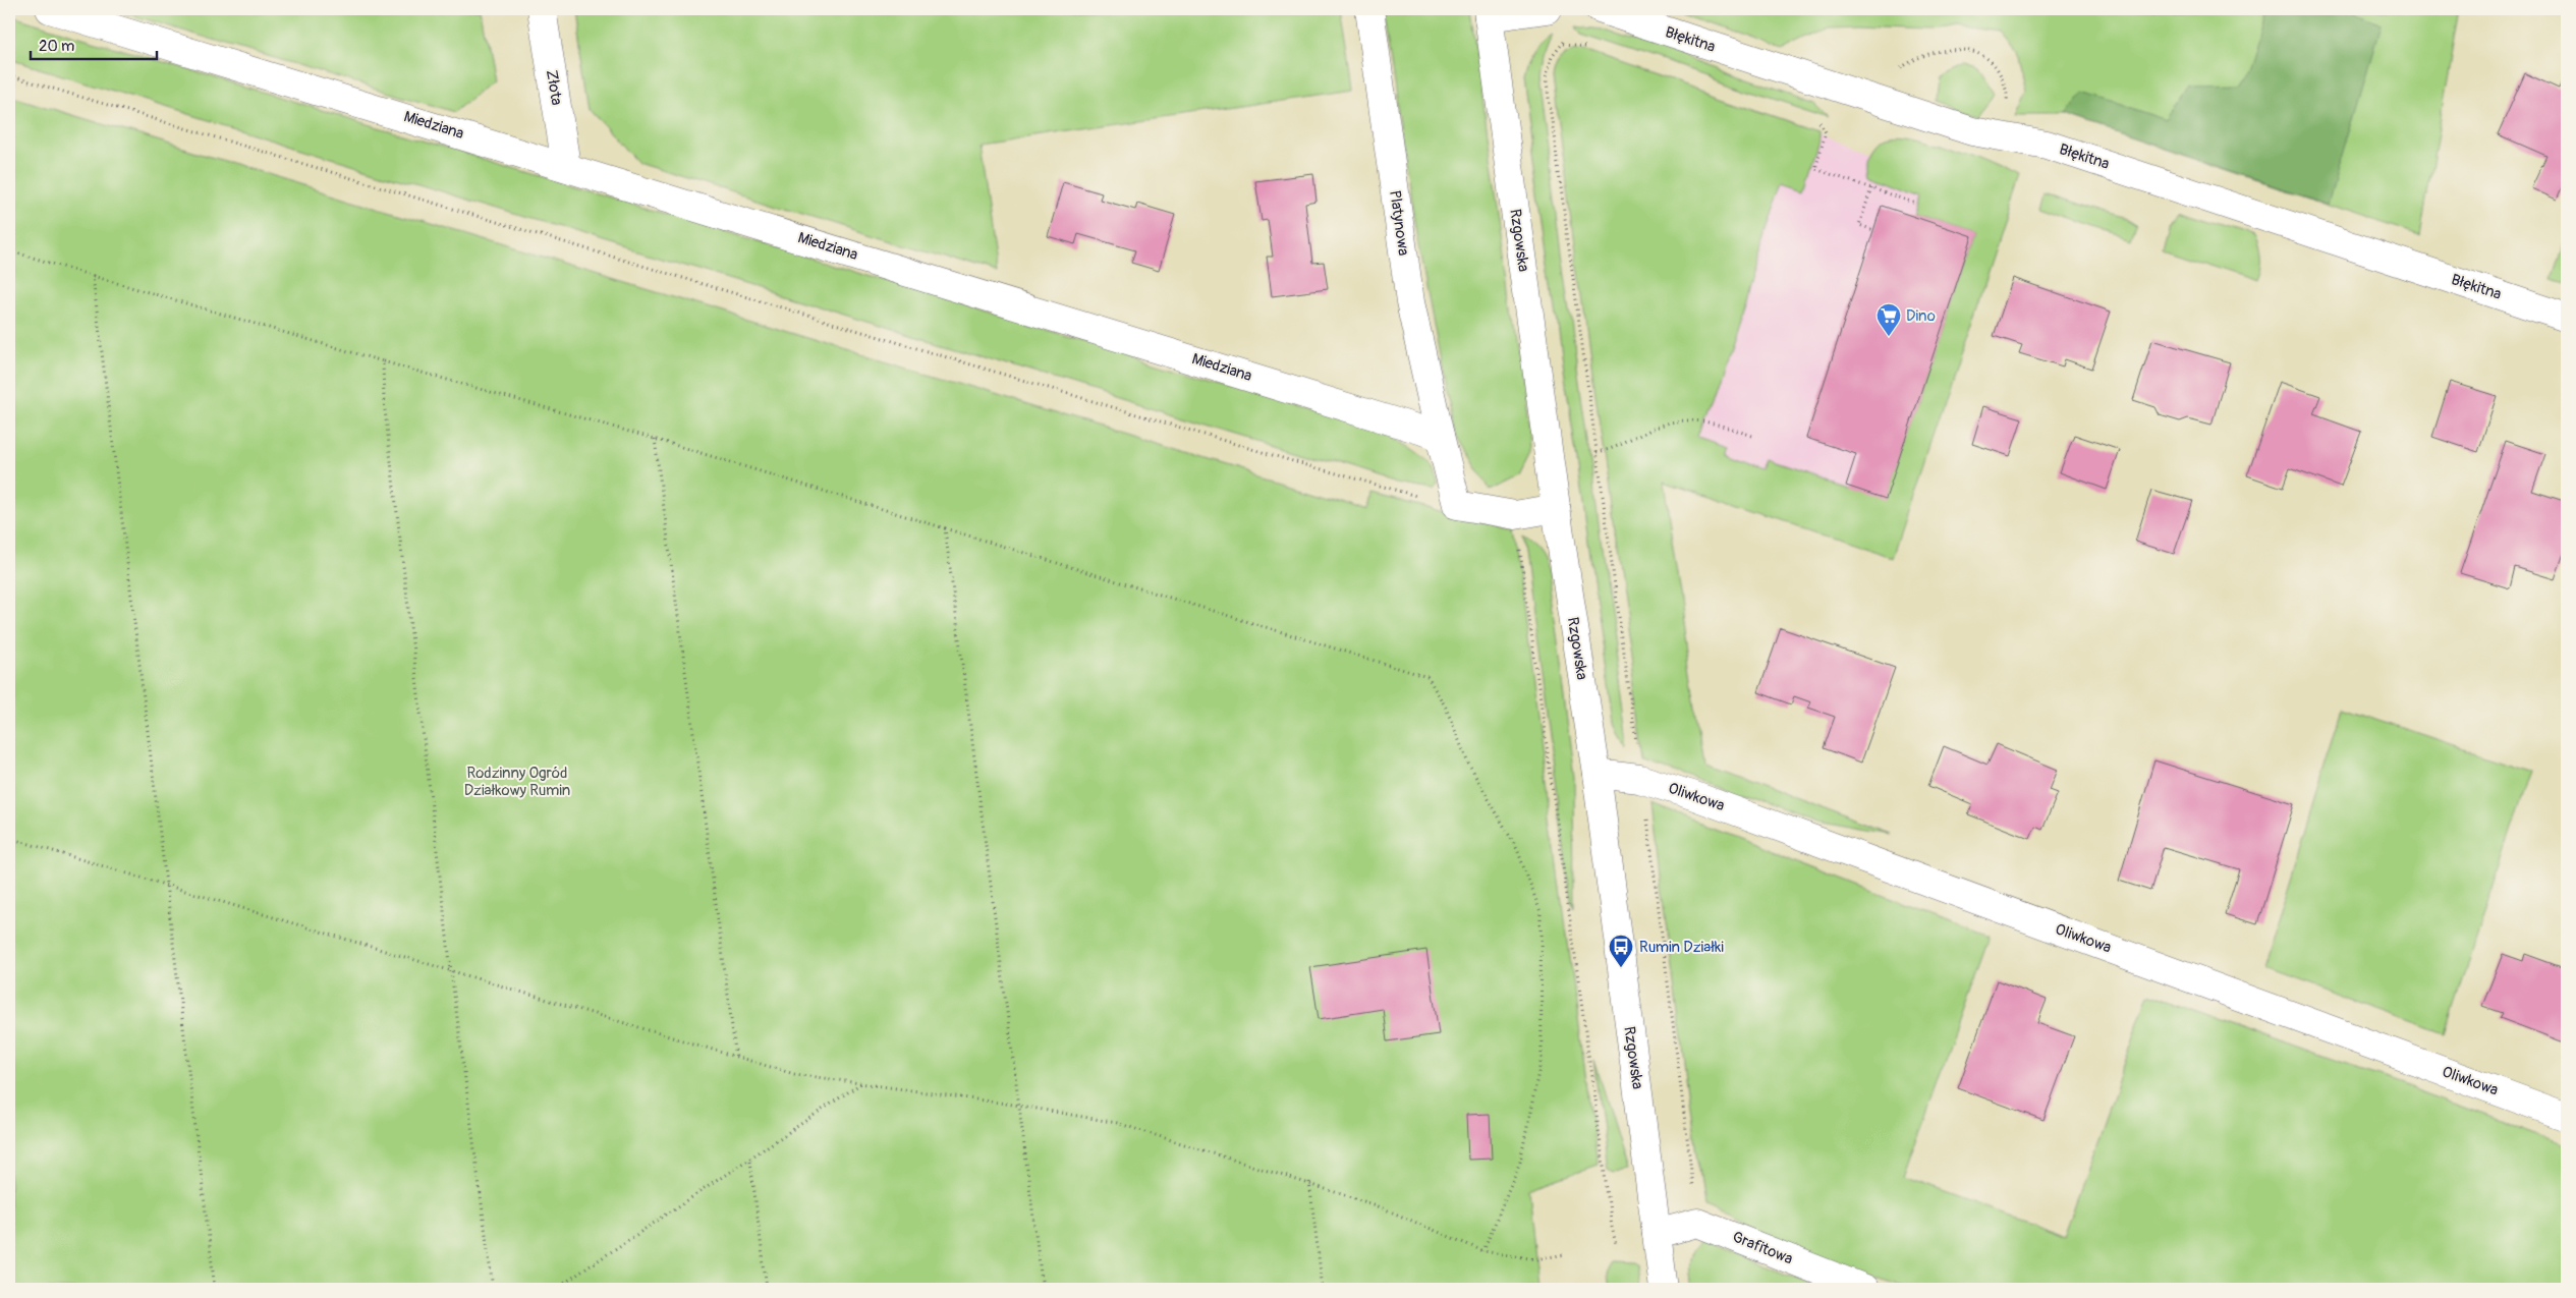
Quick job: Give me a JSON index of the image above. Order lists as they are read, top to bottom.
{
  "streets": {
    "street": [
      "Błękitna",
      "Złota",
      "Miedziana",
      "Platynowa",
      "Rzgowska",
      "Oliwkowa",
      "Grafitowa"
    ]
  },
  "crossings": [
    ["Złota", "Miedziana"],
    ["Miedziana", "Platynowa"],
    ["Rzgowska", "Oliwkowa"]
  ],
  "parks": ["Rodzinny Ogród Działkowy Rumin"],
  "places": {
    "supermarket": ["Dino"],
    "bus stop": ["Rumin Działki"]
  },
  "scale_bar": "20 m"
}
